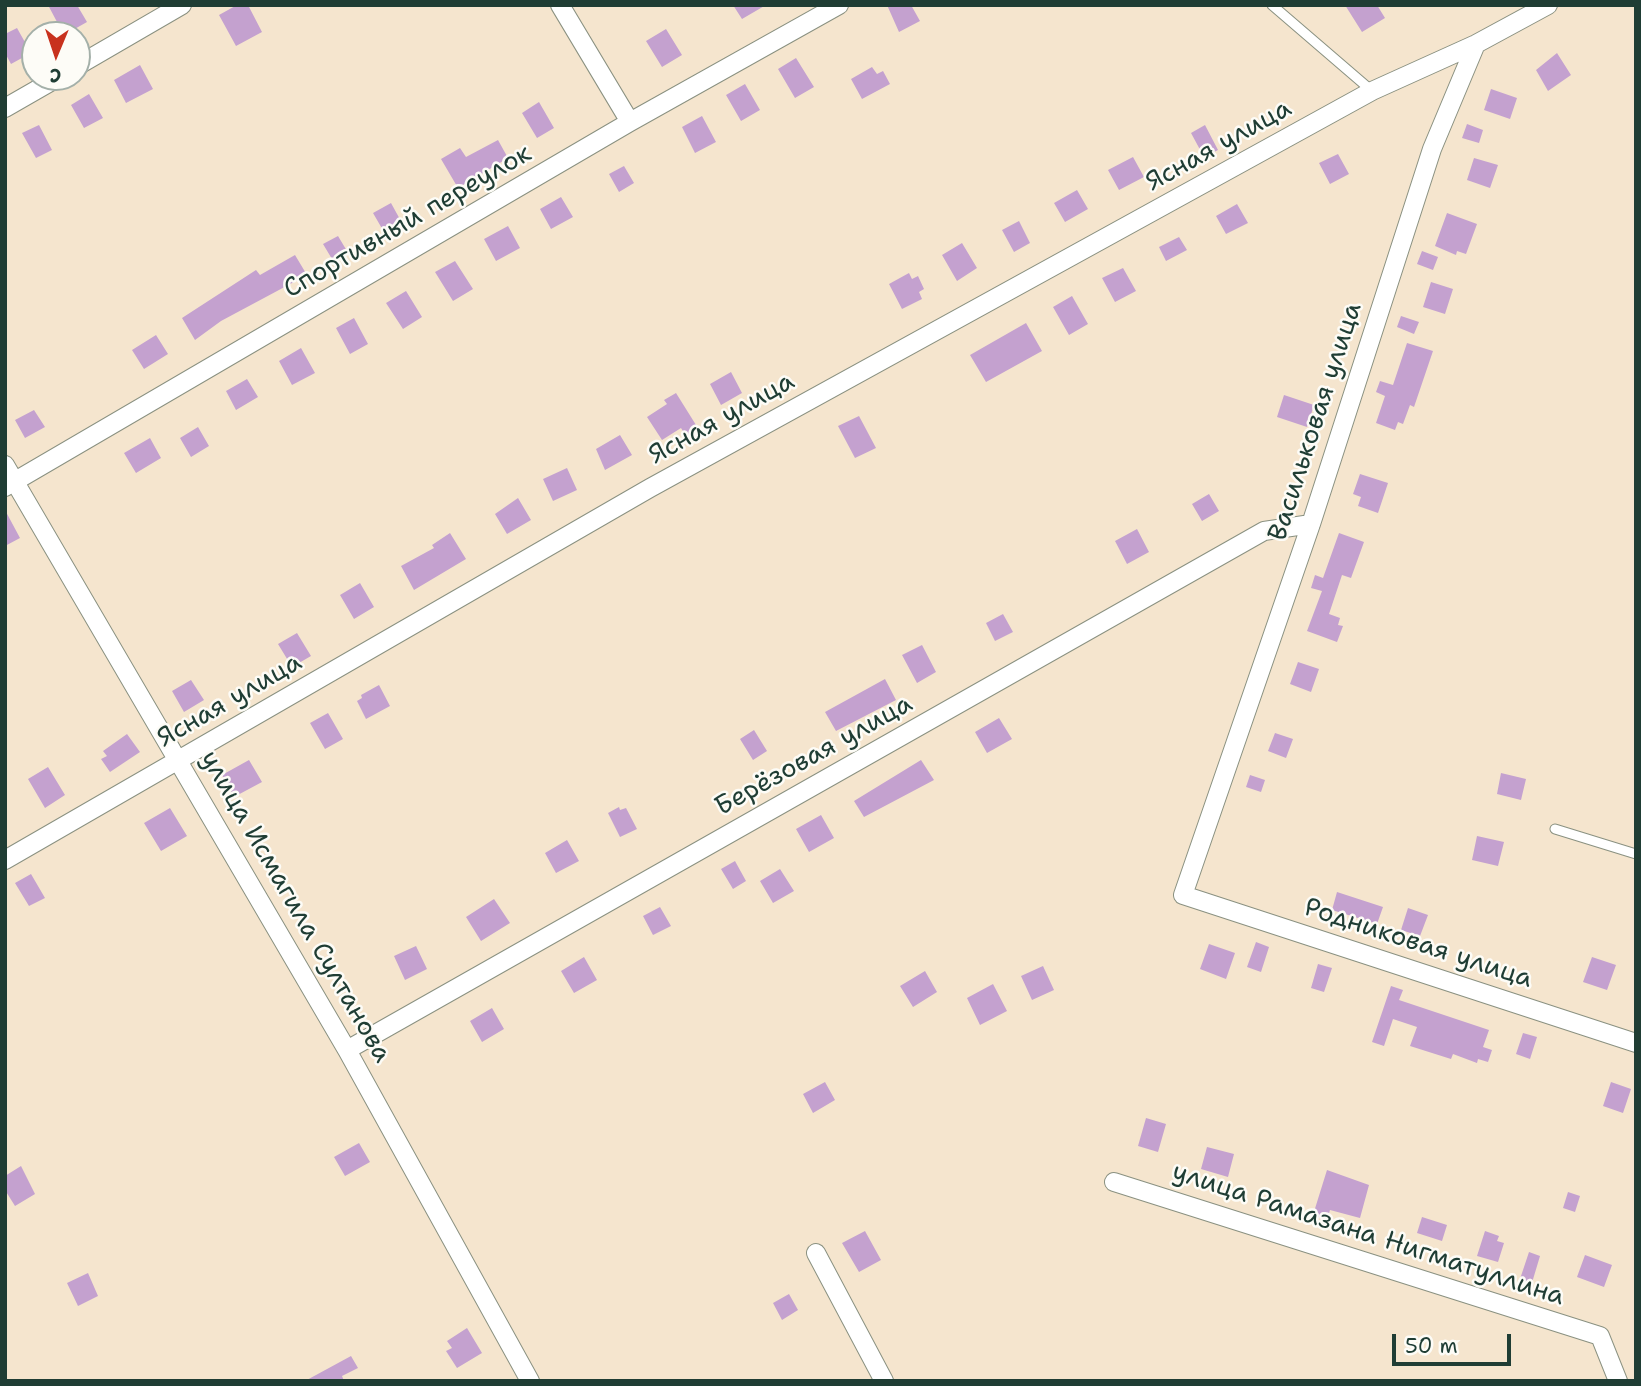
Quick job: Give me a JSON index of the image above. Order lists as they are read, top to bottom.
{
  "streets": {
    "street": [
      "Ясная улица",
      "Спортивный переулок",
      "Васильковая улица",
      "Берёзовая улица",
      "улица Исмагила Султанова",
      "Родниковая улица",
      "улица Рамазана Нигматуллина"
    ]
  },
  "crossings": [
    ["Ясная улица", "Васильковая улица"],
    ["Ясная улица", "улица Исмагила Султанова"],
    ["Спортивный переулок", "улица Исмагила Султанова"],
    ["Васильковая улица", "Берёзовая улица"],
    ["Васильковая улица", "Родниковая улица"],
    ["Берёзовая улица", "улица Исмагила Султанова"]
  ],
  "scale_bar": "50 m",
  "north": "bottom"
}
